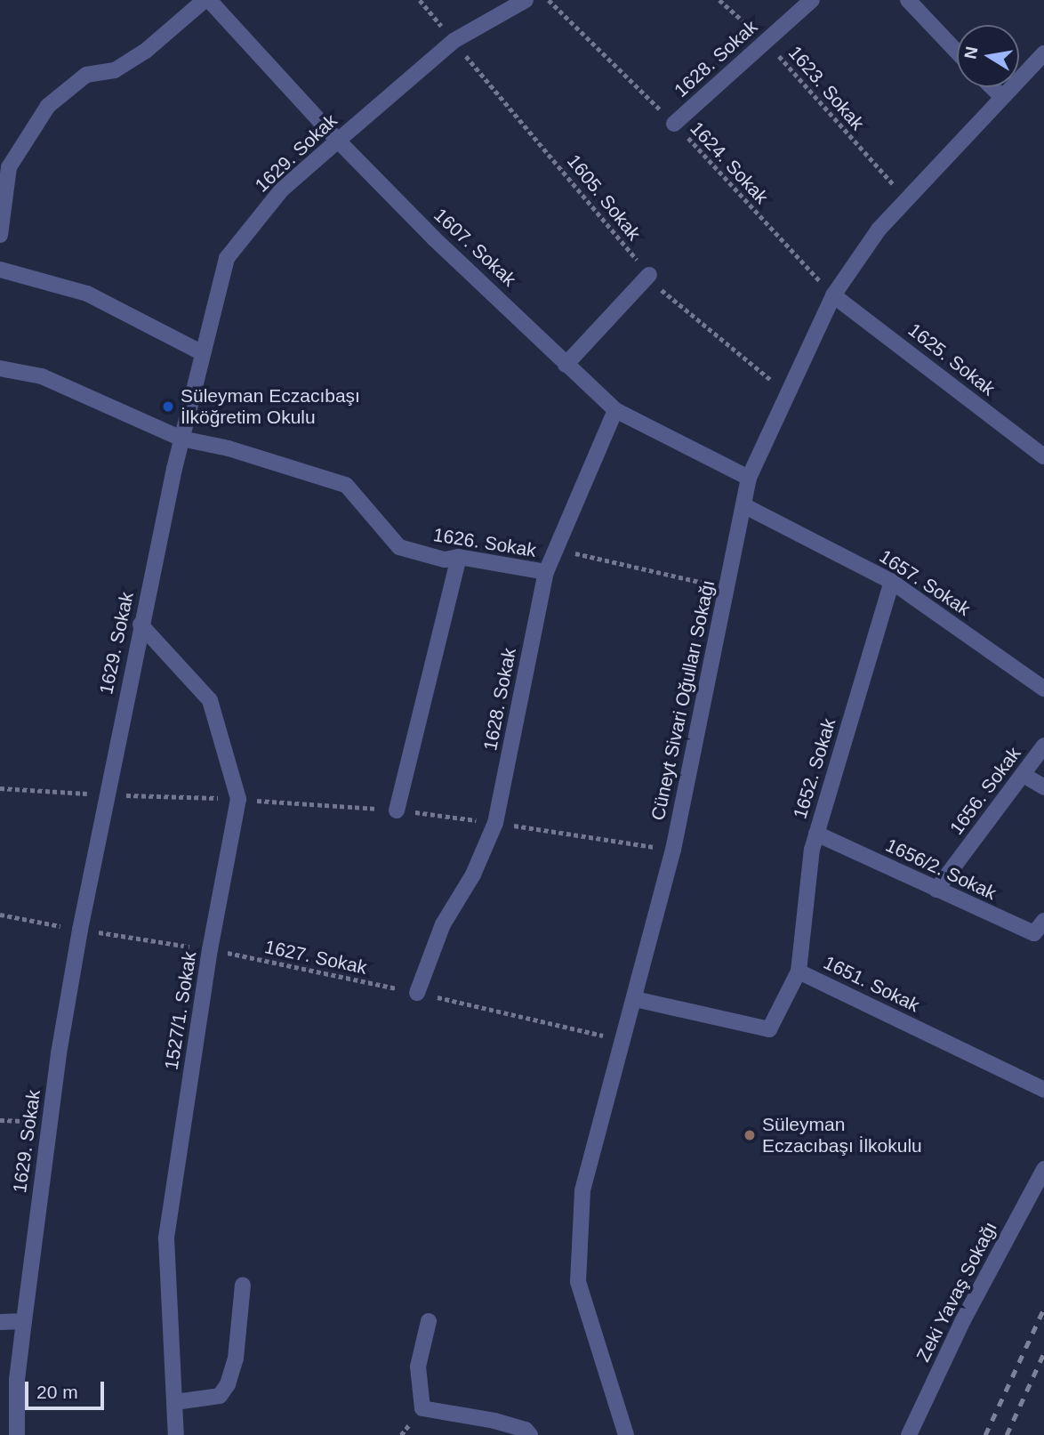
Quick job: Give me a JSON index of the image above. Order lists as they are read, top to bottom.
{
  "streets": {
    "street": [
      "1628. Sokak",
      "1629. Sokak",
      "1607. Sokak",
      "1625. Sokak",
      "1626. Sokak",
      "1657. Sokak",
      "Cüneyt Sivari Oğulları Sokağı",
      "1652. Sokak",
      "1656. Sokak",
      "1656/2. Sokak",
      "1651. Sokak",
      "1527/1. Sokak",
      "Zeki Yavaş Sokağı"
    ],
    "path": [
      "1623. Sokak",
      "1624. Sokak",
      "1605. Sokak",
      "1627. Sokak"
    ]
  },
  "crossings": [
    ["1628. Sokak", "1623. Sokak"],
    ["1628. Sokak", "1624. Sokak"],
    ["1628. Sokak", "1607. Sokak"],
    ["1628. Sokak", "1626. Sokak"],
    ["1628. Sokak", "1627. Sokak"],
    ["1623. Sokak", "Cüneyt Sivari Oğulları Sokağı"],
    ["1629. Sokak", "1605. Sokak"],
    ["1629. Sokak", "1607. Sokak"],
    ["1629. Sokak", "1626. Sokak"],
    ["1629. Sokak", "1627. Sokak"],
    ["1629. Sokak", "1527/1. Sokak"],
    ["1624. Sokak", "1625. Sokak"],
    ["1624. Sokak", "Cüneyt Sivari Oğulları Sokağı"],
    ["1605. Sokak", "Cüneyt Sivari Oğulları Sokağı"],
    ["1607. Sokak", "Cüneyt Sivari Oğulları Sokağı"],
    ["1625. Sokak", "Cüneyt Sivari Oğulları Sokağı"],
    ["1626. Sokak", "Cüneyt Sivari Oğulları Sokağı"],
    ["1657. Sokak", "Cüneyt Sivari Oğulları Sokağı"],
    ["1657. Sokak", "1652. Sokak"],
    ["Cüneyt Sivari Oğulları Sokağı", "1627. Sokak"],
    ["Cüneyt Sivari Oğulları Sokağı", "1651. Sokak"],
    ["1652. Sokak", "1656/2. Sokak"],
    ["1652. Sokak", "1651. Sokak"],
    ["1656. Sokak", "1656/2. Sokak"],
    ["1627. Sokak", "1527/1. Sokak"]
  ],
  "places": ["Süleyman Eczacıbaşı İlköğretim Okulu", "Süleyman Eczacıbaşı İlkokulu"],
  "scale_bar": "20 m",
  "north": "left"
}
